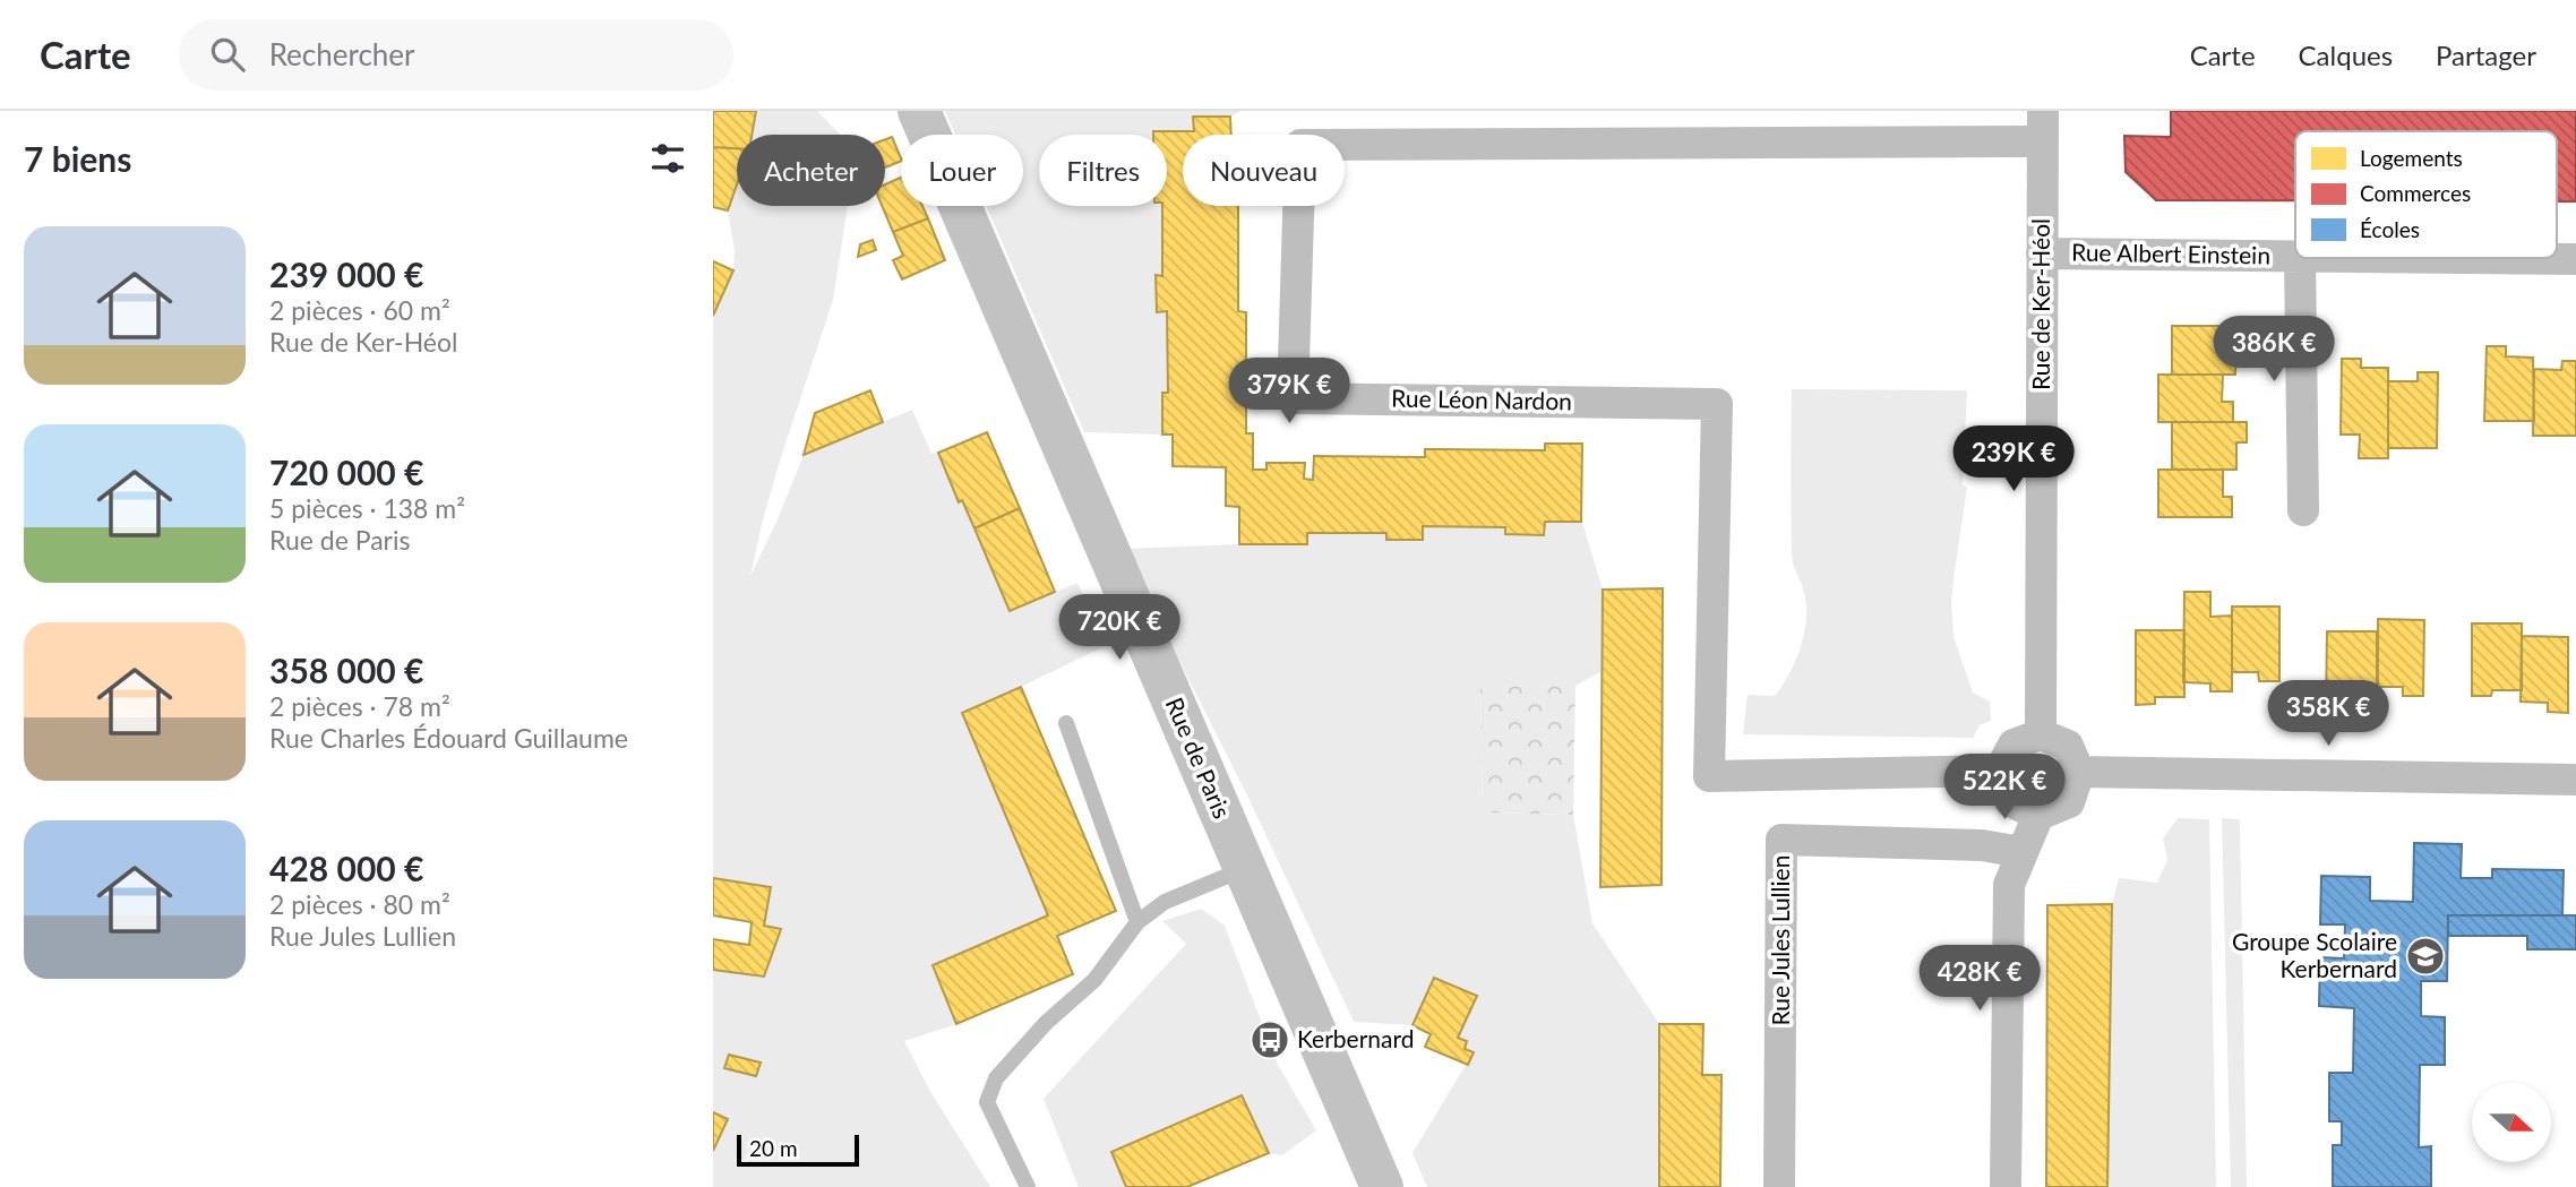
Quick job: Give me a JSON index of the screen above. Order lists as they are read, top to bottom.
{
  "streets": {
    "main road": ["Rue de Paris"],
    "street": [
      "Rue Albert Einstein",
      "Rue de Ker-Héol",
      "Rue Léon Nardon",
      "Rue Jules Lullien"
    ]
  },
  "crossings": [
    ["Rue Albert Einstein", "Rue de Ker-Héol"],
    ["Rue de Ker-Héol", "Rue Léon Nardon"]
  ],
  "places": {
    "school or university": ["Groupe Scolaire Kerbernard"],
    "bus stop": ["Kerbernard"]
  },
  "legend": ["Logements", "Commerces", "Écoles"],
  "scale_bar": "20 m",
  "north": "right",
  "page": {
    "header": "Carte",
    "search": "Rechercher",
    "nav": ["Carte", "Calques", "Partager"],
    "heading": "7 biens",
    "chip": [
      "Acheter",
      "Louer",
      "Filtres",
      "Nouveau"
    ],
    "list": [
      {
        "name": "239 000 €",
        "note": "2 pièces · 60 m² · Rue de Ker-Héol"
      },
      {
        "name": "720 000 €",
        "note": "5 pièces · 138 m² · Rue de Paris"
      },
      {
        "name": "358 000 €",
        "note": "2 pièces · 78 m² · Rue Charles Édouard Guillaume"
      },
      {
        "name": "428 000 €",
        "note": "2 pièces · 80 m² · Rue Jules Lullien"
      }
    ],
    "price": [
      "386K €",
      "379K €",
      "239K €",
      "720K €",
      "358K €",
      "522K €",
      "428K €"
    ],
    "scale": "20 m"
  }
}
